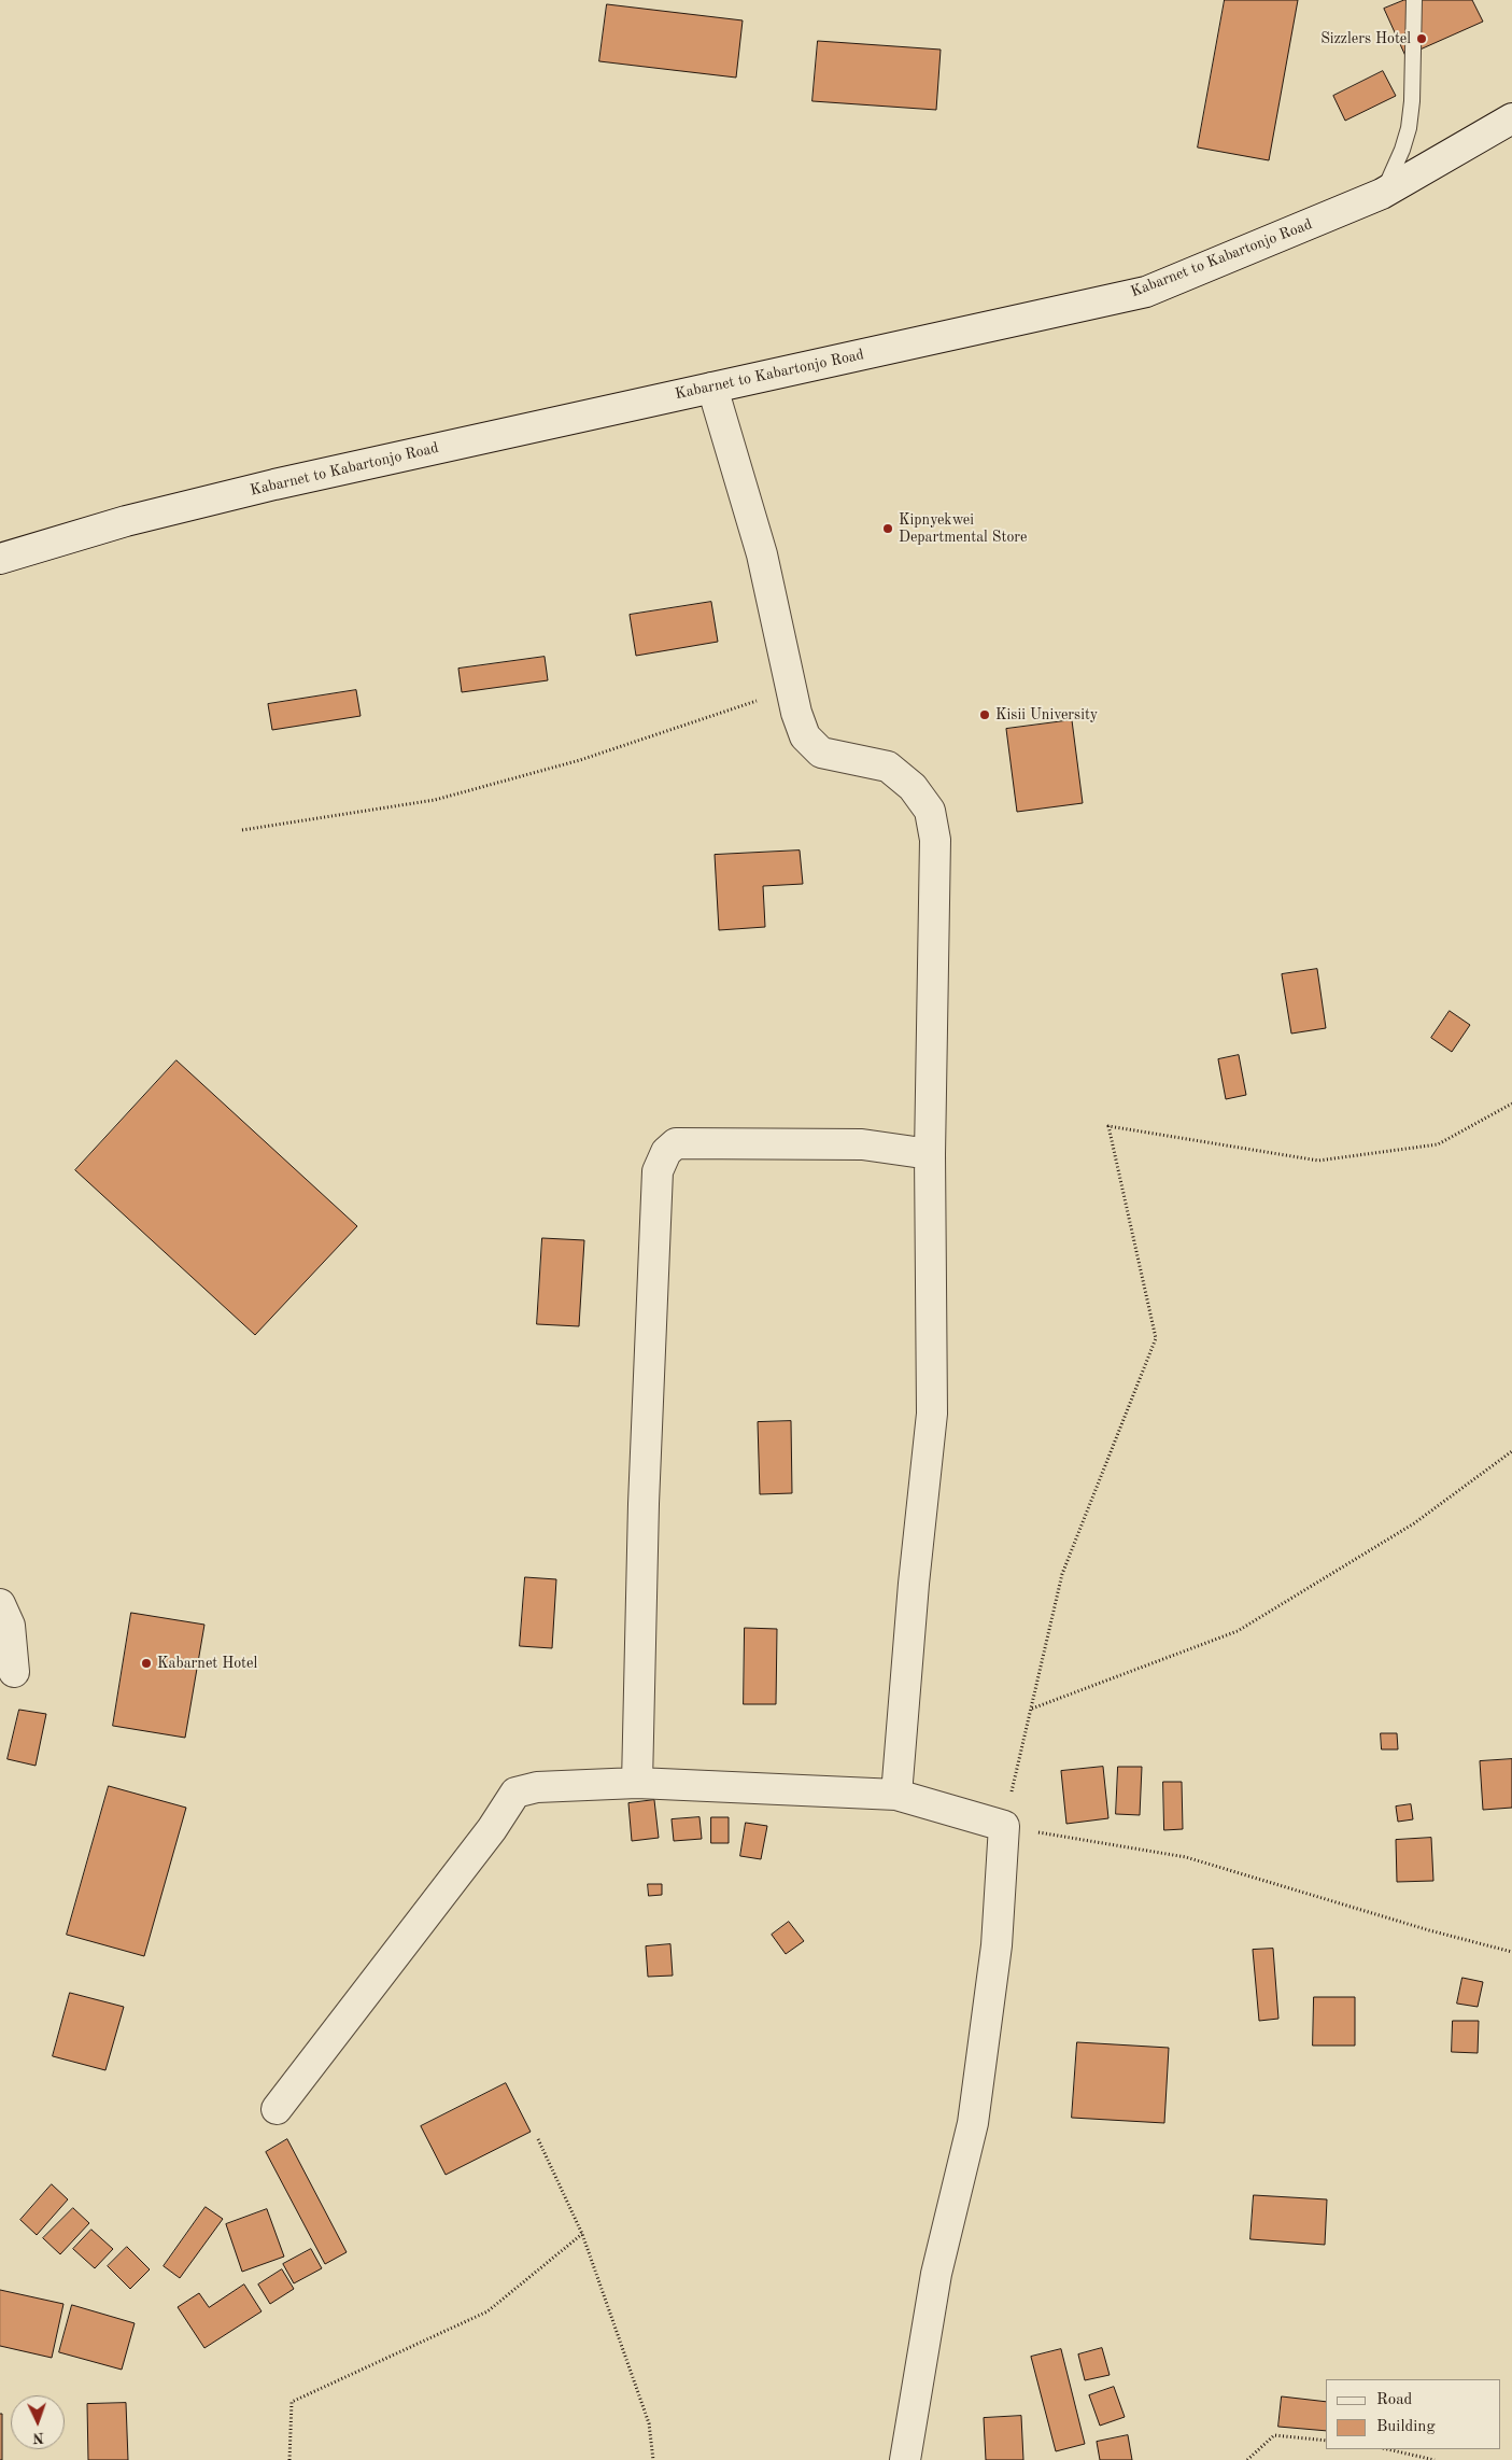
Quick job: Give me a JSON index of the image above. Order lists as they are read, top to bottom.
{
  "streets": {
    "street": ["Kabarnet to Kabartonjo Road"]
  },
  "places": [
    "Sizzlers Hotel",
    "Kipnyekwei Departmental Store",
    "Kisii University",
    "Kabarnet Hotel"
  ],
  "legend": ["Road", "Building"],
  "north": "bottom"
}
